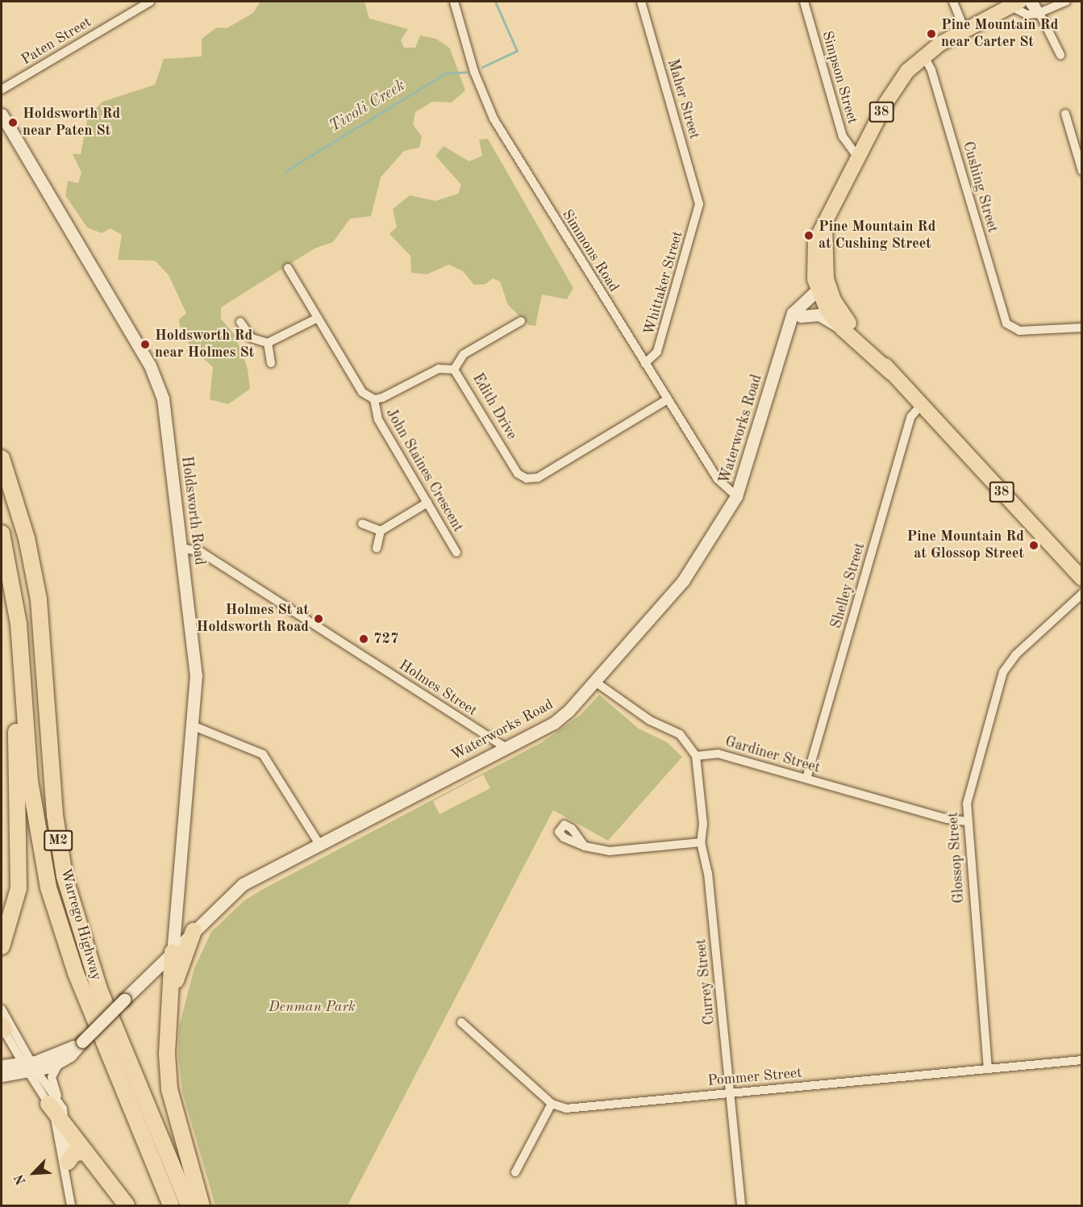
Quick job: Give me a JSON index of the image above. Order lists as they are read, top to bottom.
{
  "streets": {
    "highway": ["M2", "Warrego Highway"],
    "main road": ["38", "Waterworks Road", "Holdsworth Road"],
    "street": [
      "Paten Street",
      "Simpson Street",
      "Maher Street",
      "Cushing Street",
      "Simmons Road",
      "Whittaker Street",
      "Edith Drive",
      "John Staines Crescent",
      "Shelley Street",
      "Holmes Street",
      "Gardiner Street",
      "Glossop Street",
      "Currey Street",
      "Pommer Street"
    ]
  },
  "crossings": [
    ["Simpson Street", "38"],
    ["Maher Street", "Whittaker Street"],
    ["38", "Cushing Street"],
    ["38", "Waterworks Road"],
    ["38", "Shelley Street"],
    ["Simmons Road", "Whittaker Street"],
    ["Simmons Road", "Edith Drive"],
    ["Simmons Road", "Waterworks Road"],
    ["Edith Drive", "John Staines Crescent"],
    ["Waterworks Road", "Holdsworth Road"],
    ["Waterworks Road", "Holmes Street"],
    ["Holdsworth Road", "Holmes Street"],
    ["Shelley Street", "Gardiner Street"],
    ["Gardiner Street", "Glossop Street"],
    ["Gardiner Street", "Currey Street"],
    ["Glossop Street", "Pommer Street"],
    ["Currey Street", "Pommer Street"]
  ],
  "water": ["Tivoli Creek"],
  "parks": ["Denman Park"],
  "places": [
    "Pine Mountain Rd near Carter St",
    "Holdsworth Rd near Paten St",
    "Pine Mountain Rd at Cushing Street",
    "Holdsworth Rd near Holmes St",
    "Pine Mountain Rd at Glossop Street",
    "Holmes St at Holdsworth Road",
    "727"
  ],
  "north": "bottom left"
}
